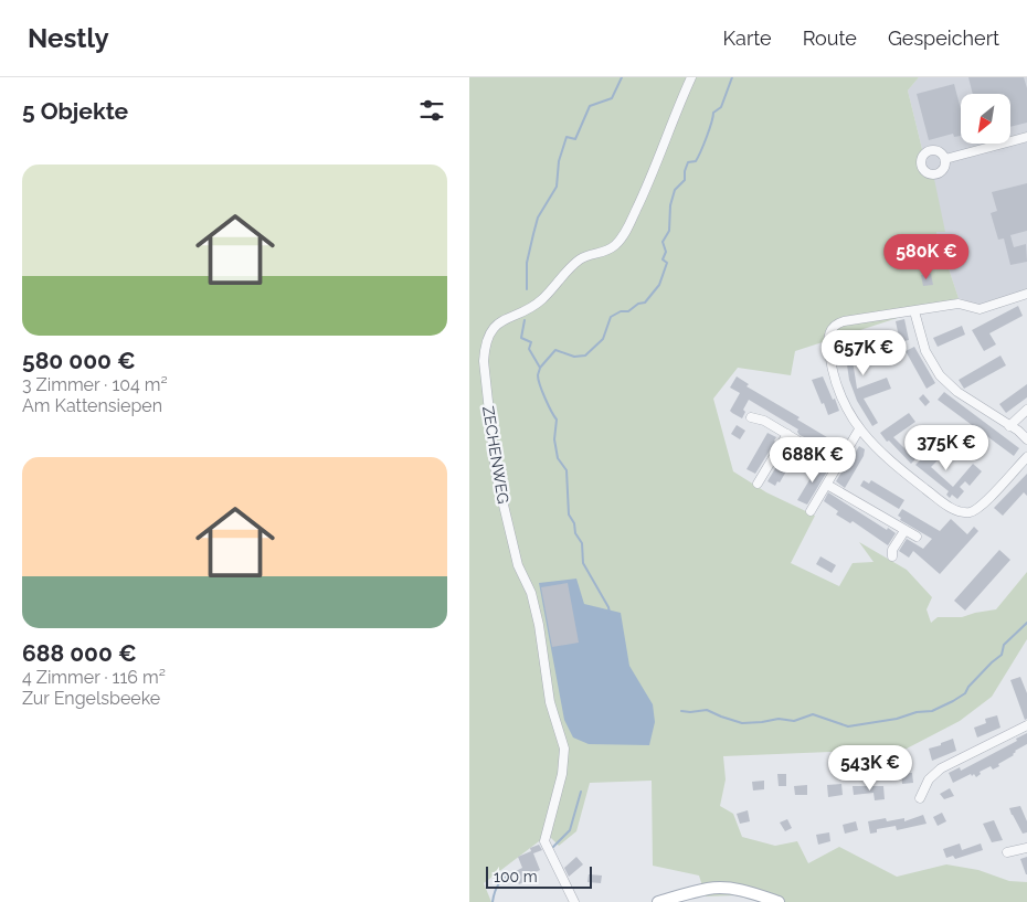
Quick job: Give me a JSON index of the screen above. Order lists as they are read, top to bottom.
{
  "streets": {
    "street": ["ZECHENWEG"]
  },
  "scale_bar": "100 m",
  "north": "bottom left",
  "page": {
    "header": "Nestly",
    "nav": ["Karte", "Route", "Gespeichert"],
    "heading": "5 Objekte",
    "list": [
      {
        "name": "580 000 €",
        "note": "3 Zimmer · 104 m² · Am Kattensiepen"
      },
      {
        "name": "688 000 €",
        "note": "4 Zimmer · 116 m² · Zur Engelsbeeke"
      }
    ],
    "price": [
      "580K €",
      "657K €",
      "375K €",
      "688K €",
      "543K €"
    ],
    "scale": "100 m"
  }
}
